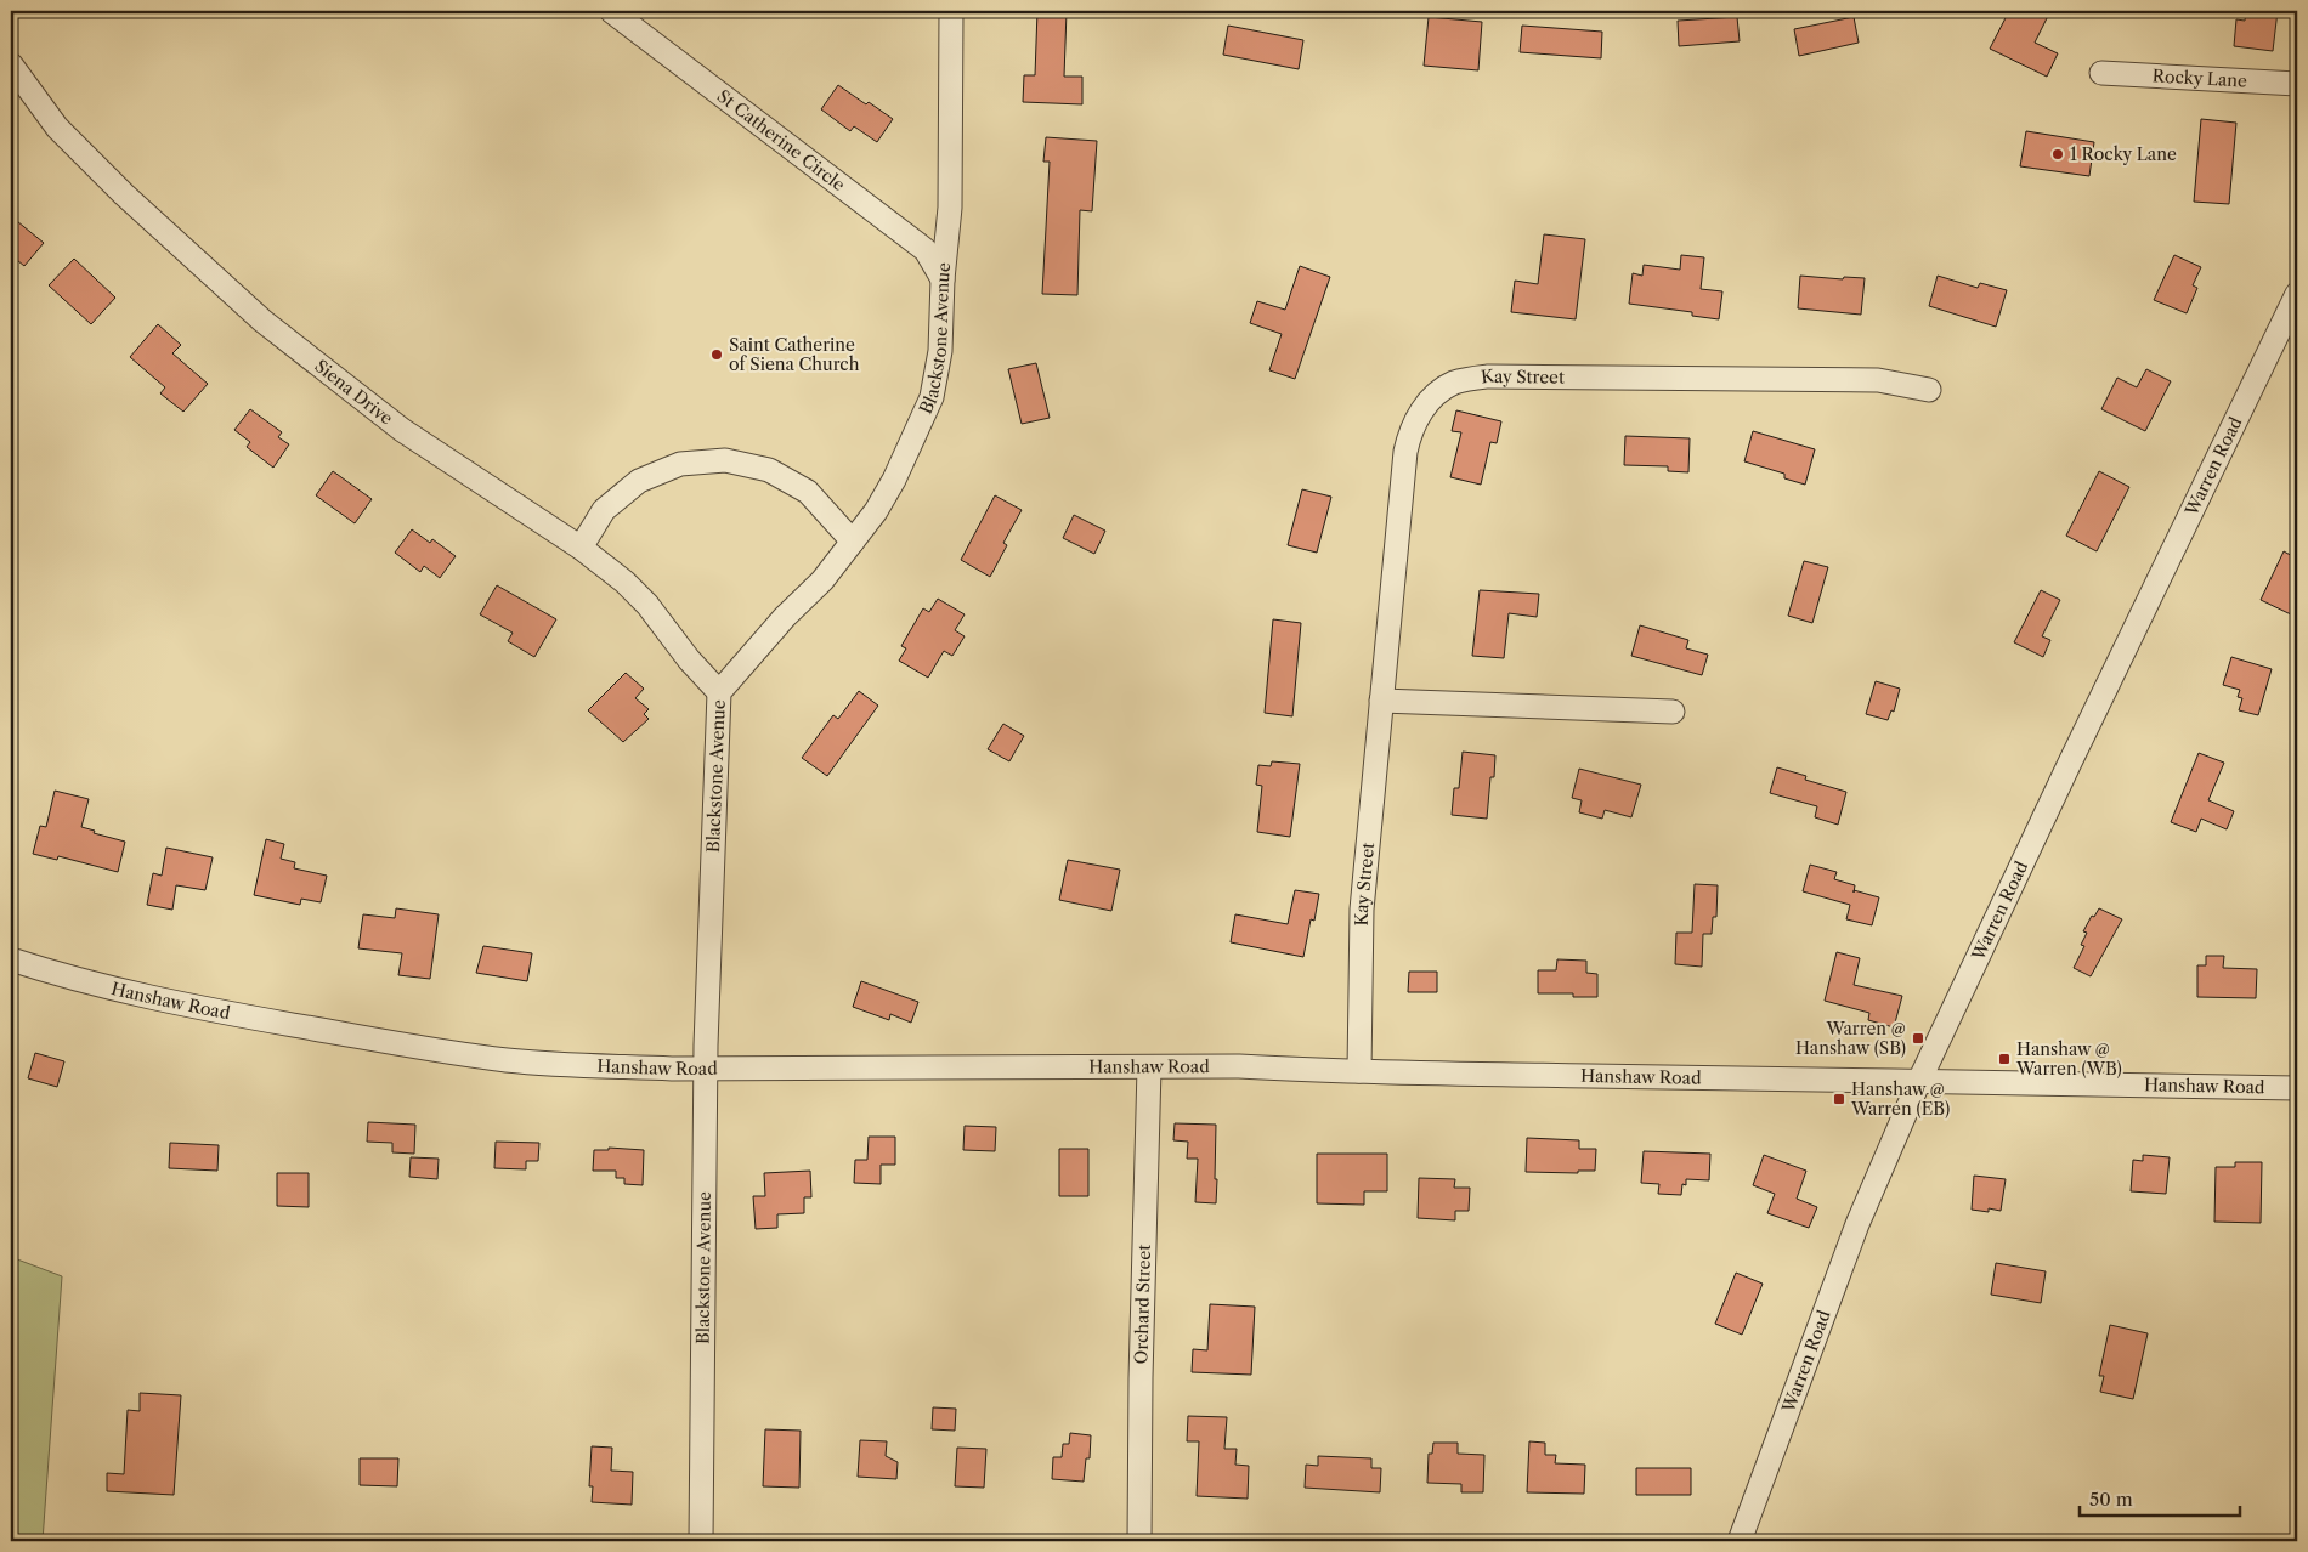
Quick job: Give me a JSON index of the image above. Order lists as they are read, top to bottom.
{
  "streets": {
    "street": [
      "Rocky Lane",
      "St Catherine Circle",
      "Blackstone Avenue",
      "Kay Street",
      "Siena Drive",
      "Warren Road",
      "Hanshaw Road",
      "Orchard Street"
    ]
  },
  "crossings": [
    ["St Catherine Circle", "Blackstone Avenue"],
    ["Blackstone Avenue", "Siena Drive"],
    ["Blackstone Avenue", "Hanshaw Road"],
    ["Kay Street", "Hanshaw Road"],
    ["Warren Road", "Hanshaw Road"],
    ["Hanshaw Road", "Orchard Street"]
  ],
  "places": {
    "other": ["1 Rocky Lane", "Saint Catherine of Siena Church"],
    "transit": ["Warren @ Hanshaw (SB)", "Hanshaw @ Warren (WB)", "Hanshaw @ Warren (EB)"]
  },
  "scale_bar": "50 m"
}
